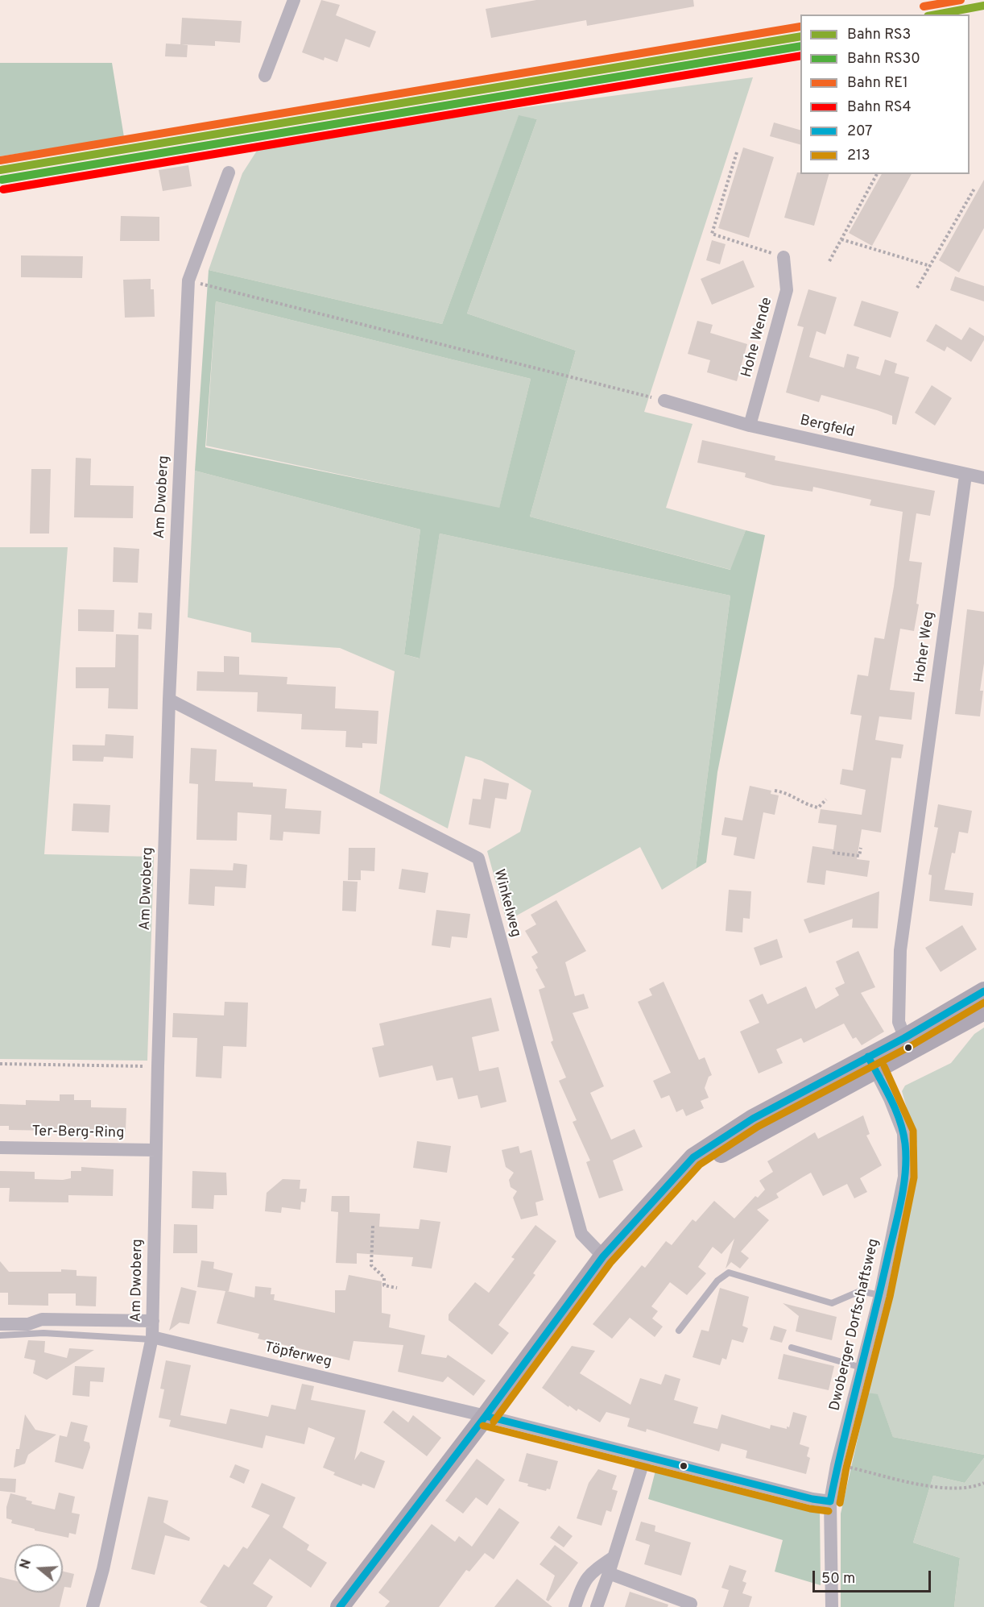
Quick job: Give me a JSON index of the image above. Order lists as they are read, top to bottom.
{
  "streets": {
    "street": [
      "Hohe Wende",
      "Bergfeld",
      "Am Dwoberg",
      "Hoher Weg",
      "Winkelweg",
      "Ter-Berg-Ring",
      "Dwoberger Dorfschaftsweg",
      "Töpferweg"
    ]
  },
  "crossings": [
    ["Hohe Wende", "Bergfeld"],
    ["Bergfeld", "Hoher Weg"],
    ["Am Dwoberg", "Winkelweg"],
    ["Am Dwoberg", "Ter-Berg-Ring"],
    ["Am Dwoberg", "Töpferweg"],
    ["Dwoberger Dorfschaftsweg", "Töpferweg"]
  ],
  "lines": [
    "rail line RE1",
    "rail line RS3",
    "rail line RS30",
    "rail line RS4",
    "transit line 207",
    "transit line 213"
  ],
  "legend": [
    "Bahn RS3",
    "Bahn RS30",
    "Bahn RE1",
    "Bahn RS4",
    "207",
    "213"
  ],
  "scale_bar": "50 m",
  "north": "left"
}
